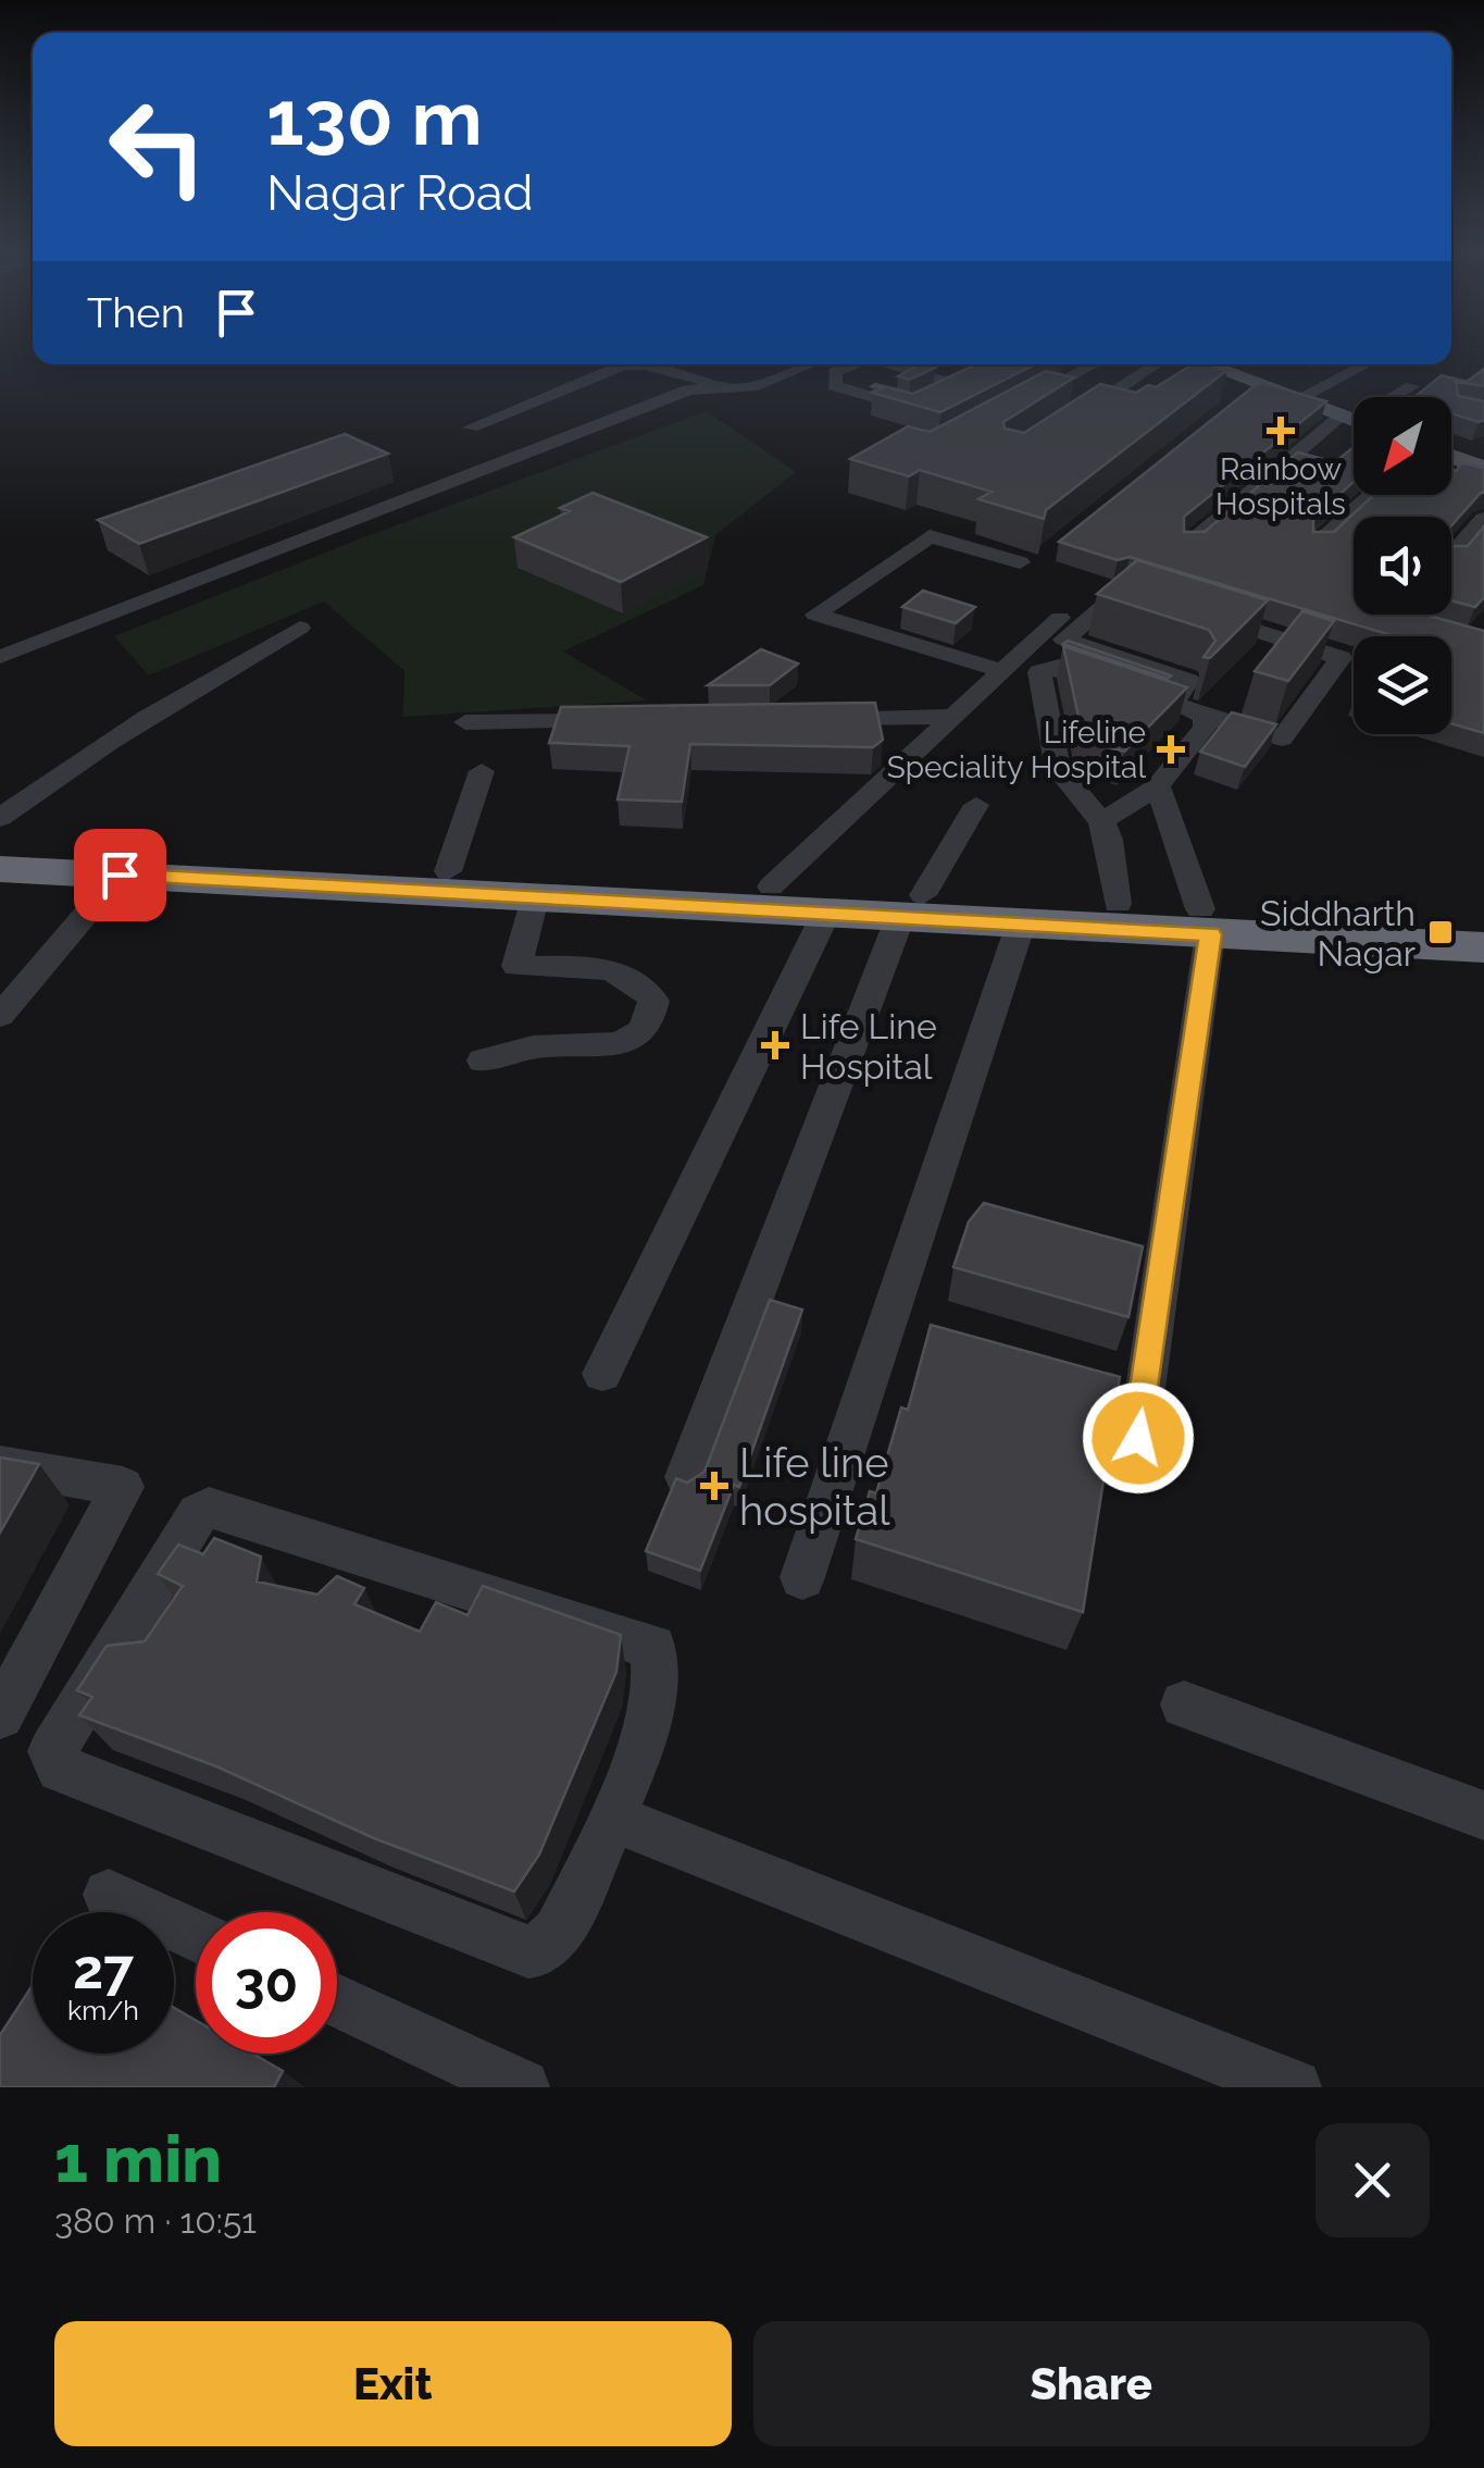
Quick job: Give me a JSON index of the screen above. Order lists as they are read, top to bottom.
{
  "places": {
    "health": [
      "Rainbow Hospitals",
      "Lifeline Speciality Hospital",
      "Life Line Hospital",
      "Life line hospital"
    ],
    "transit": ["Siddharth Nagar"]
  },
  "north": "bottom left",
  "page": {
    "turn": ["130 m", "Nagar Road"],
    "then": "Then",
    "speed": "27 km/h",
    "limit": "30",
    "heading": ["1 min", "380 m · 10:51"],
    "buttons": ["Exit", "Share"]
  }
}
